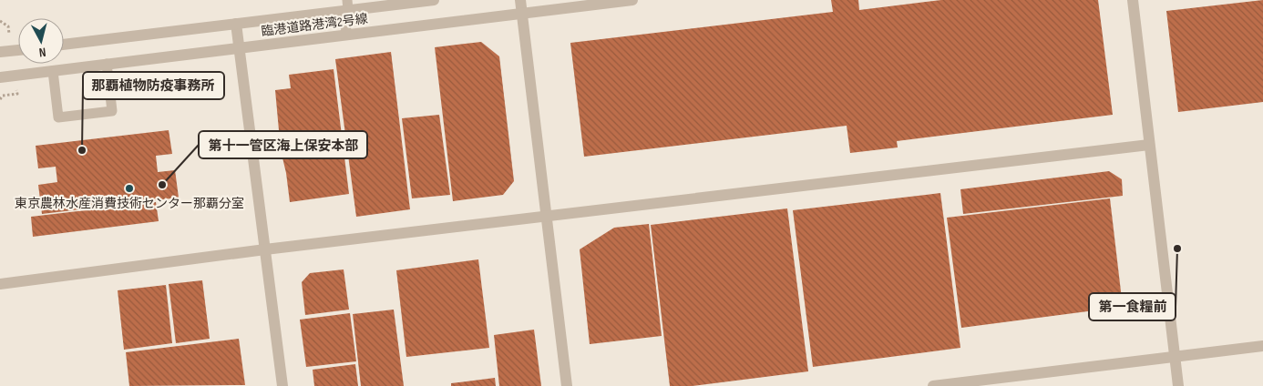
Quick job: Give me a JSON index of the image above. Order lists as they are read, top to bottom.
{
  "streets": {
    "street": ["臨港道路港湾2号線"]
  },
  "places": [
    "那覇植物防疫事務所",
    "第十一管区海上保安本部",
    "東京農林水産消費技術センター那覇分室",
    "第一食糧前"
  ],
  "north": "bottom"
}
